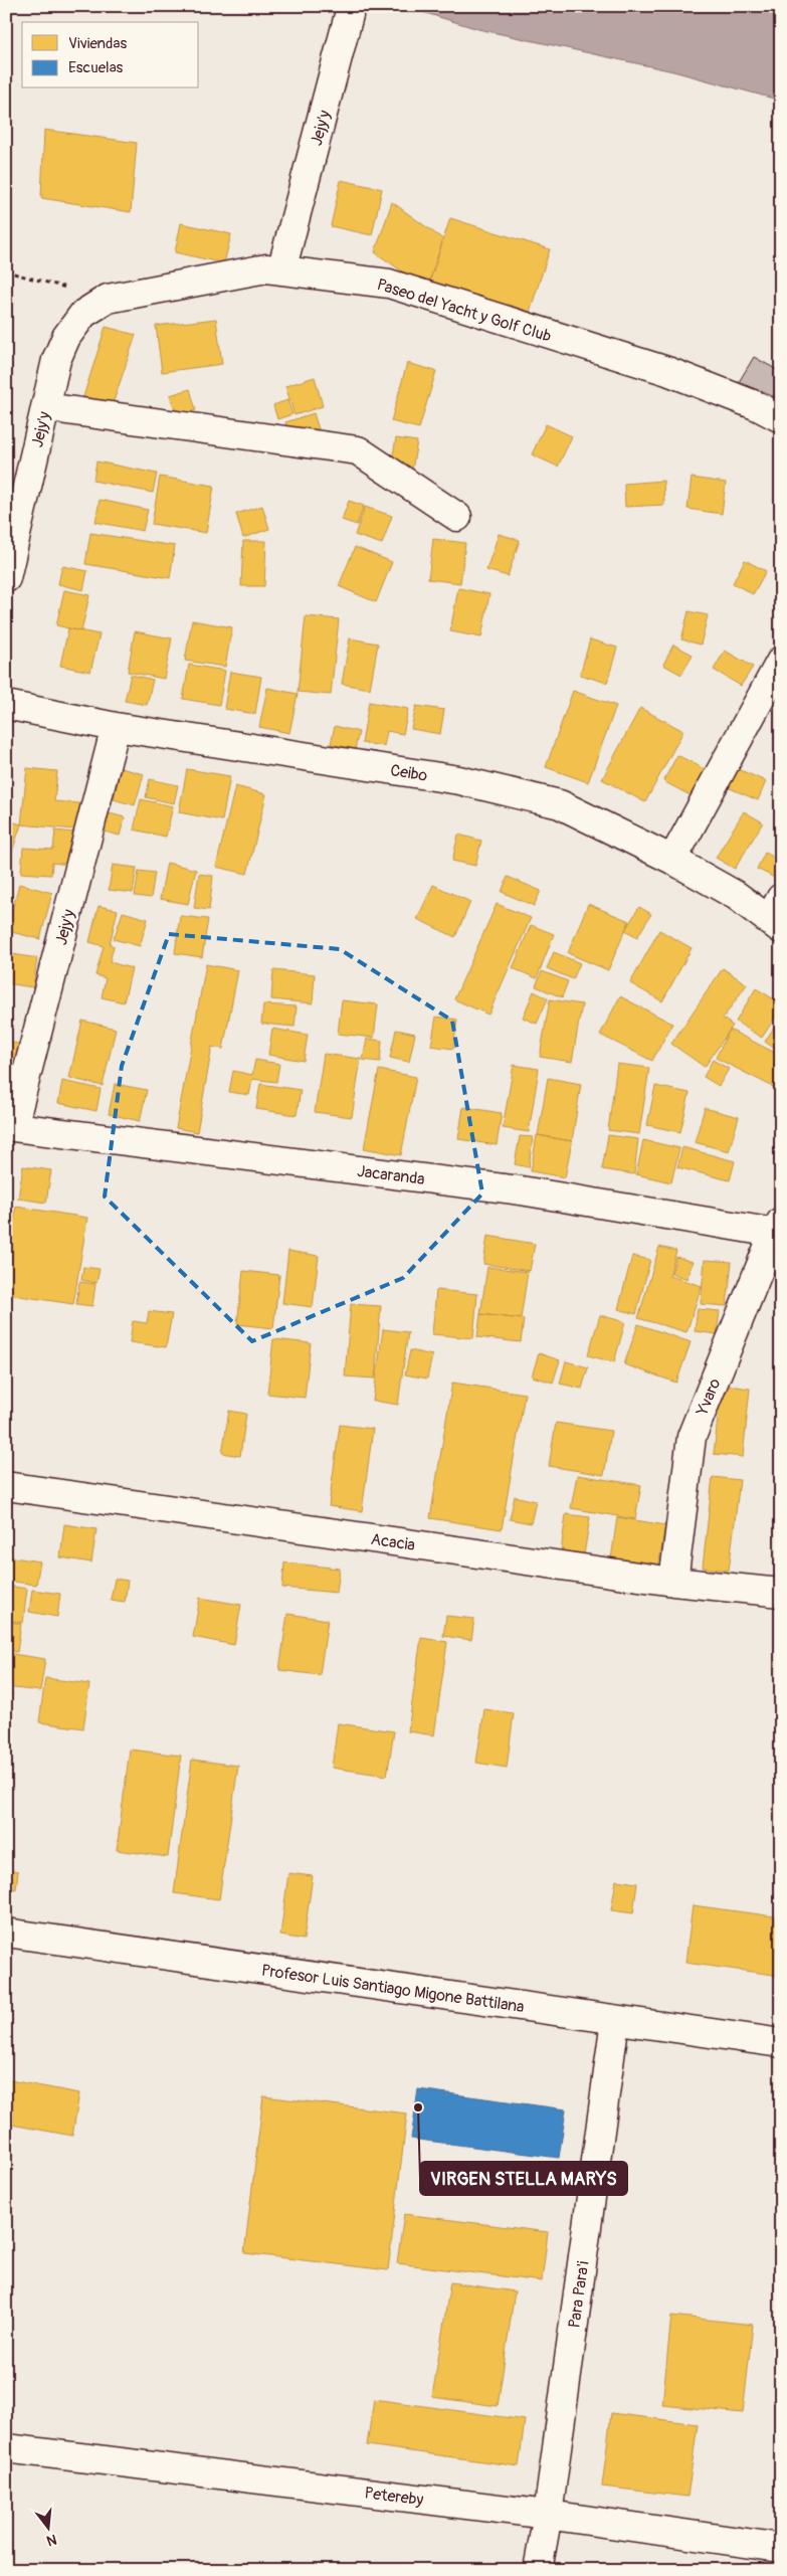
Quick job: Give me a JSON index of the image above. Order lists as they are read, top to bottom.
{
  "streets": {
    "street": [
      "Jejy'y",
      "Paseo del Yacht y Golf Club",
      "Ceibo",
      "Jacaranda",
      "Yvaro",
      "Acacia",
      "Profesor Luis Santiago Migone Battilana",
      "Para Para'i",
      "Petereby"
    ]
  },
  "crossings": [
    ["Jejy'y", "Paseo del Yacht y Golf Club"],
    ["Jejy'y", "Ceibo"],
    ["Jejy'y", "Jacaranda"],
    ["Jacaranda", "Yvaro"],
    ["Yvaro", "Acacia"],
    ["Profesor Luis Santiago Migone Battilana", "Para Para'i"],
    ["Para Para'i", "Petereby"]
  ],
  "places": ["VIRGEN STELLA MARYS"],
  "legend": ["Viviendas", "Escuelas"],
  "north": "bottom"
}
